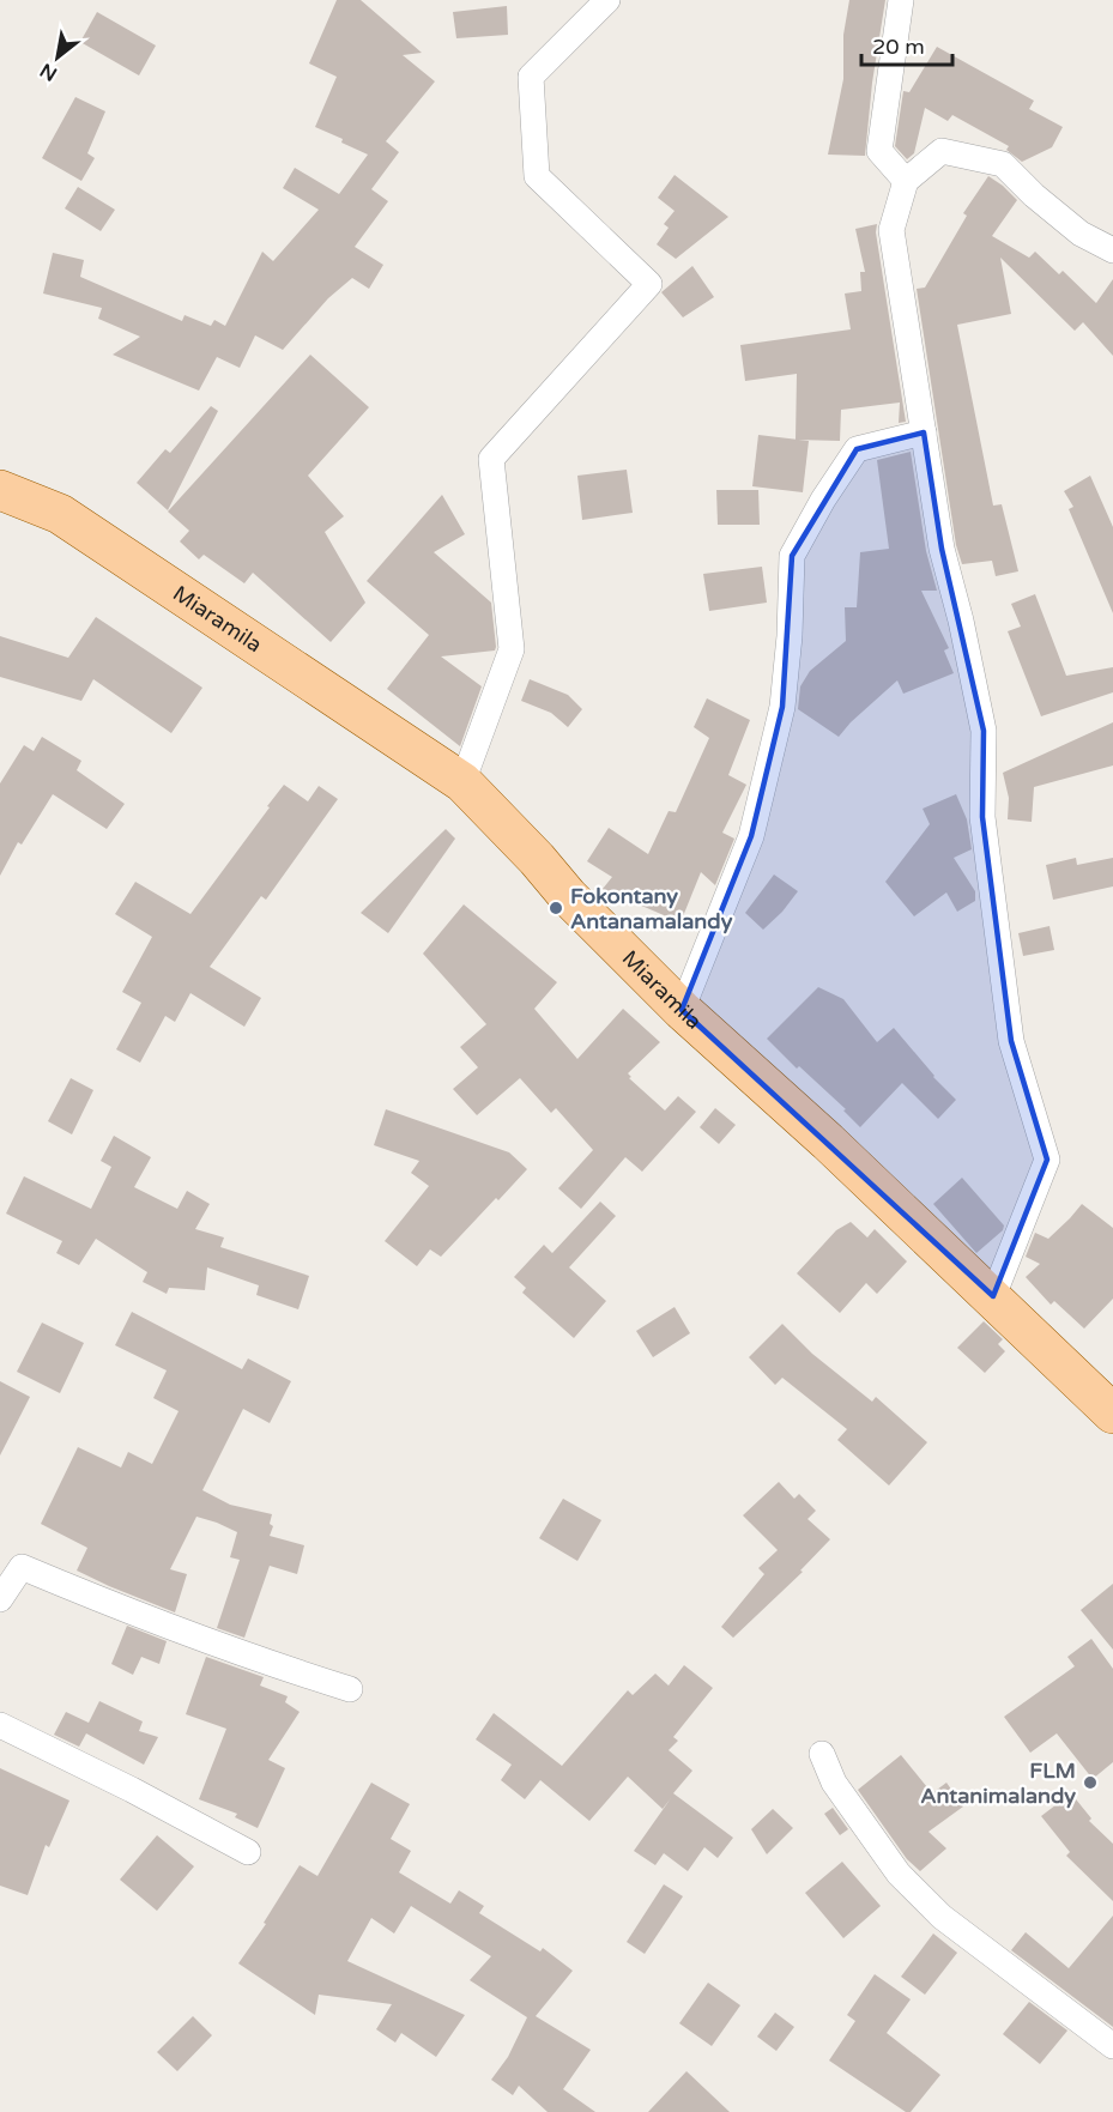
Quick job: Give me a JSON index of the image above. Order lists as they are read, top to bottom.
{
  "streets": {
    "main road": ["Miaramila"]
  },
  "places": ["Fokontany Antanamalandy", "FLM Antanimalandy"],
  "scale_bar": "20 m",
  "north": "bottom left"
}
